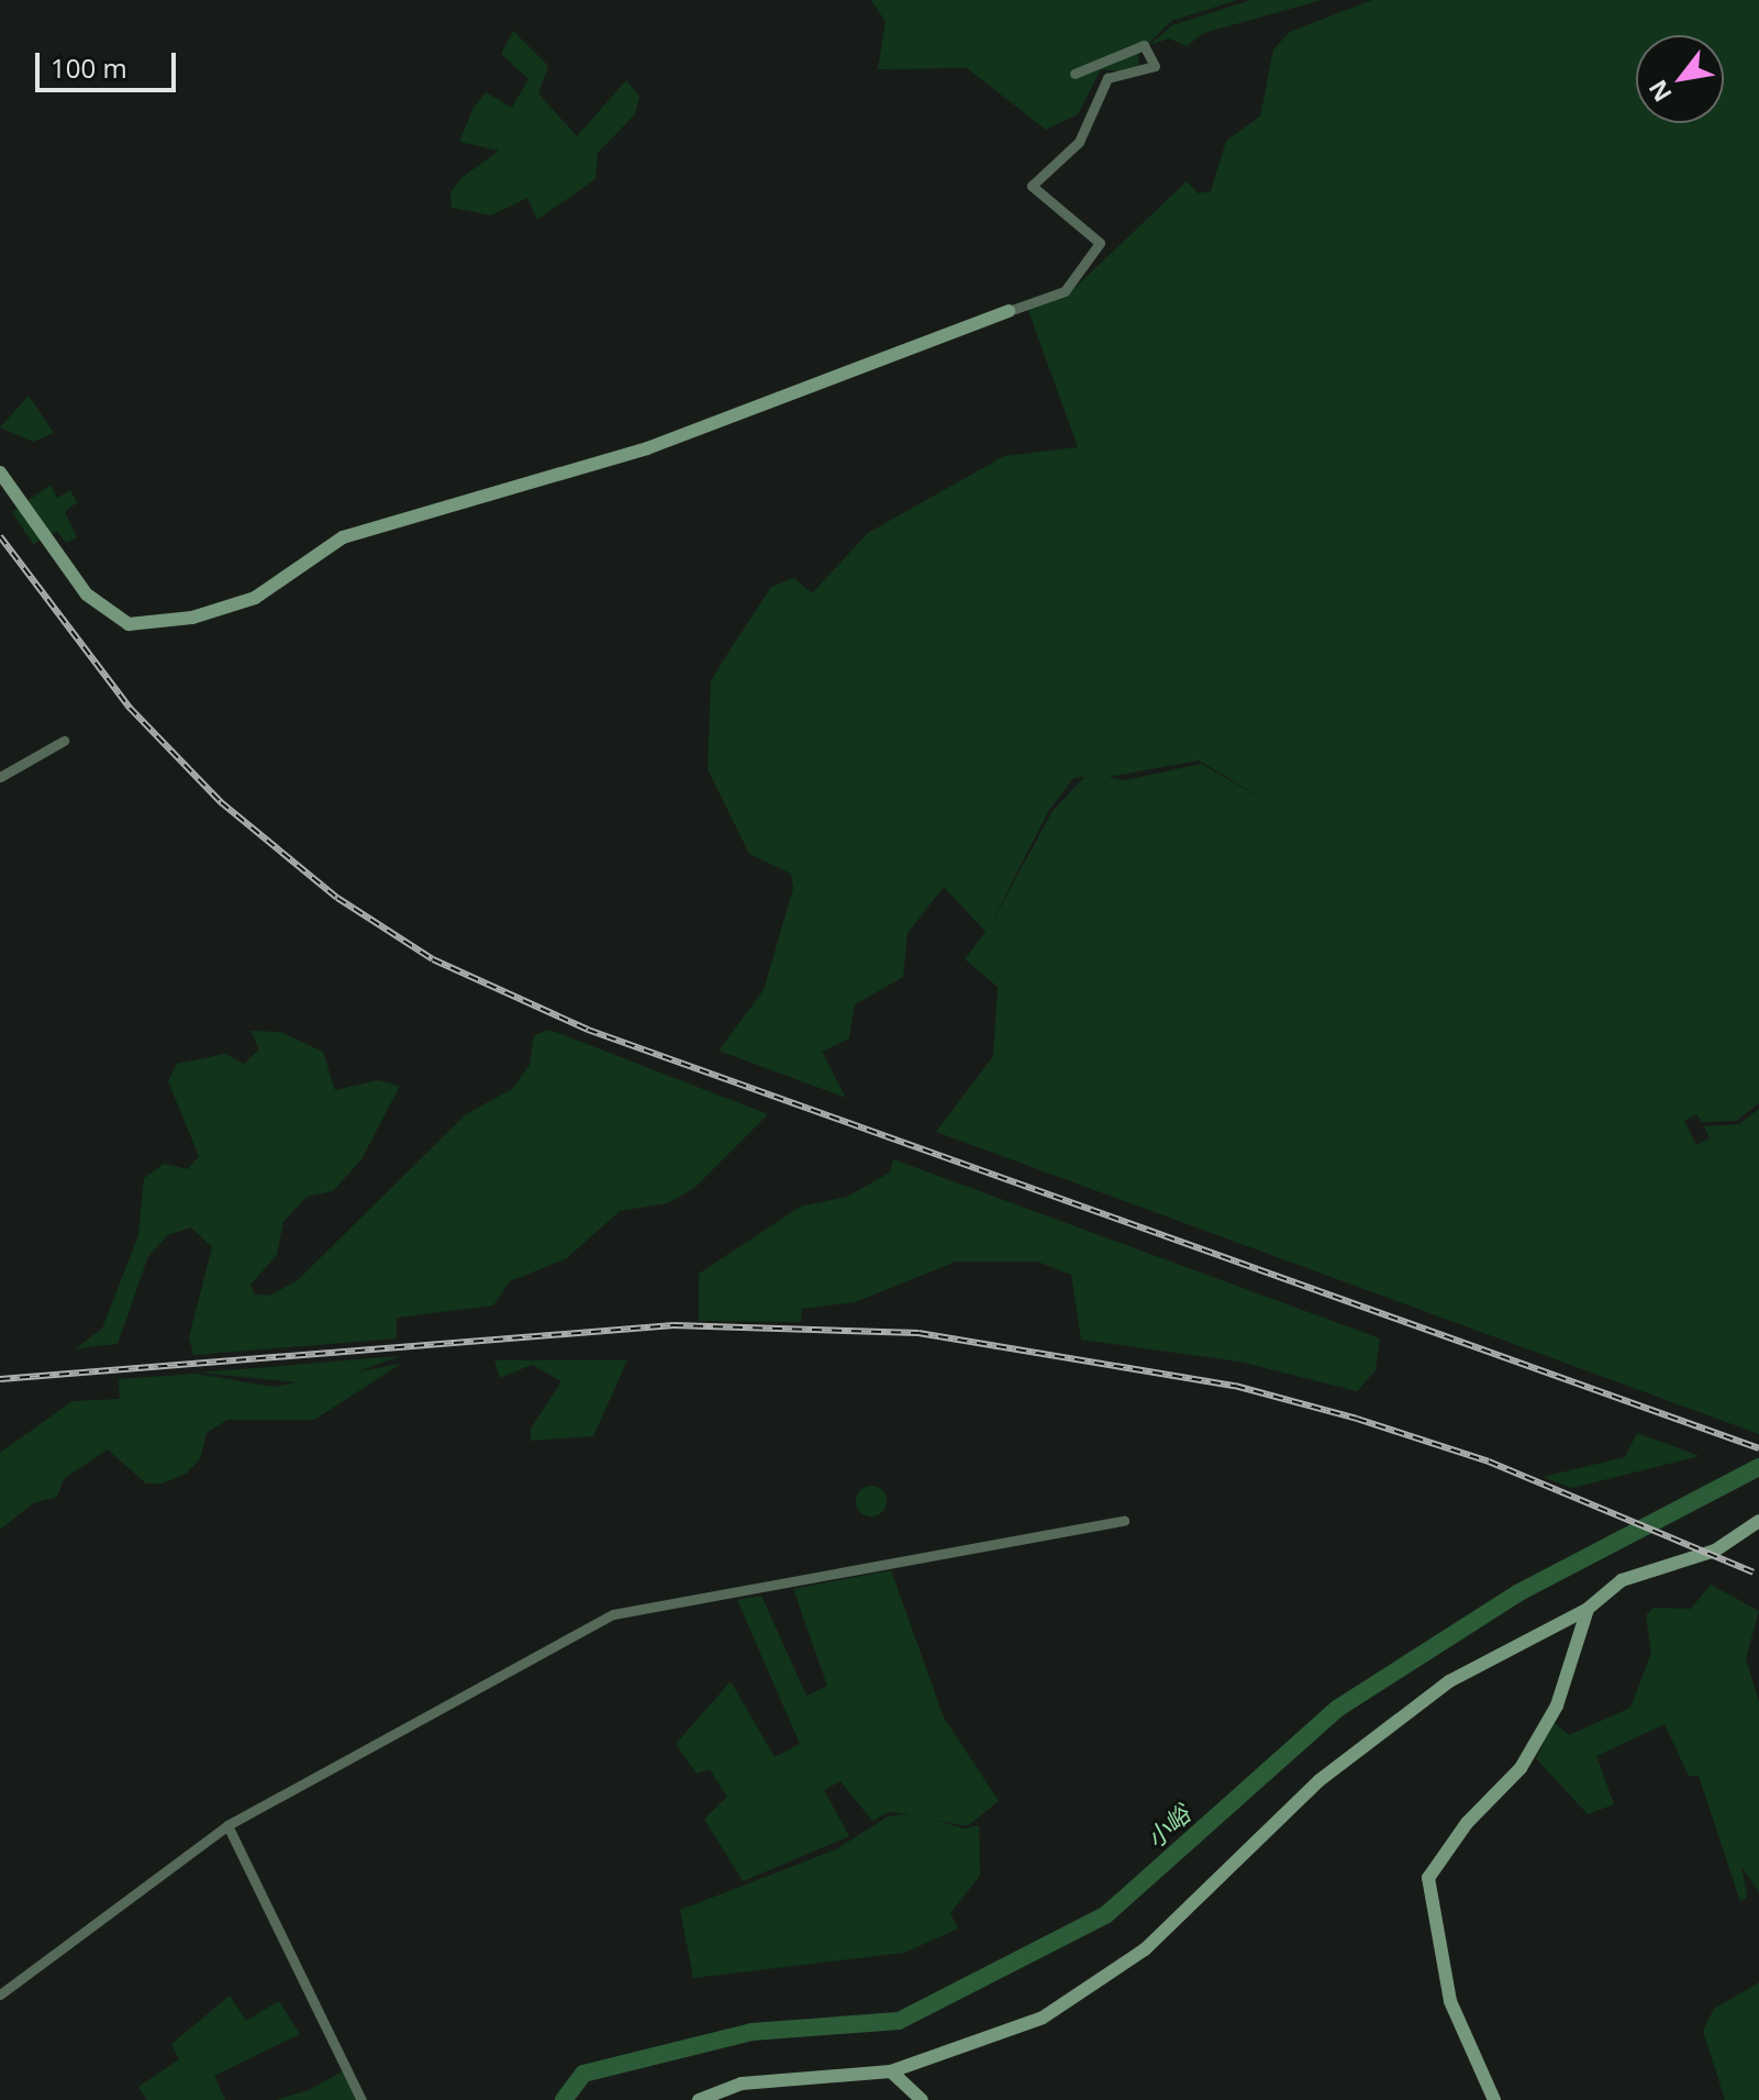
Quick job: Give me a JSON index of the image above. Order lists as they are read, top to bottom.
{
  "water": ["小峪"],
  "scale_bar": "100 m",
  "north": "bottom left"
}
